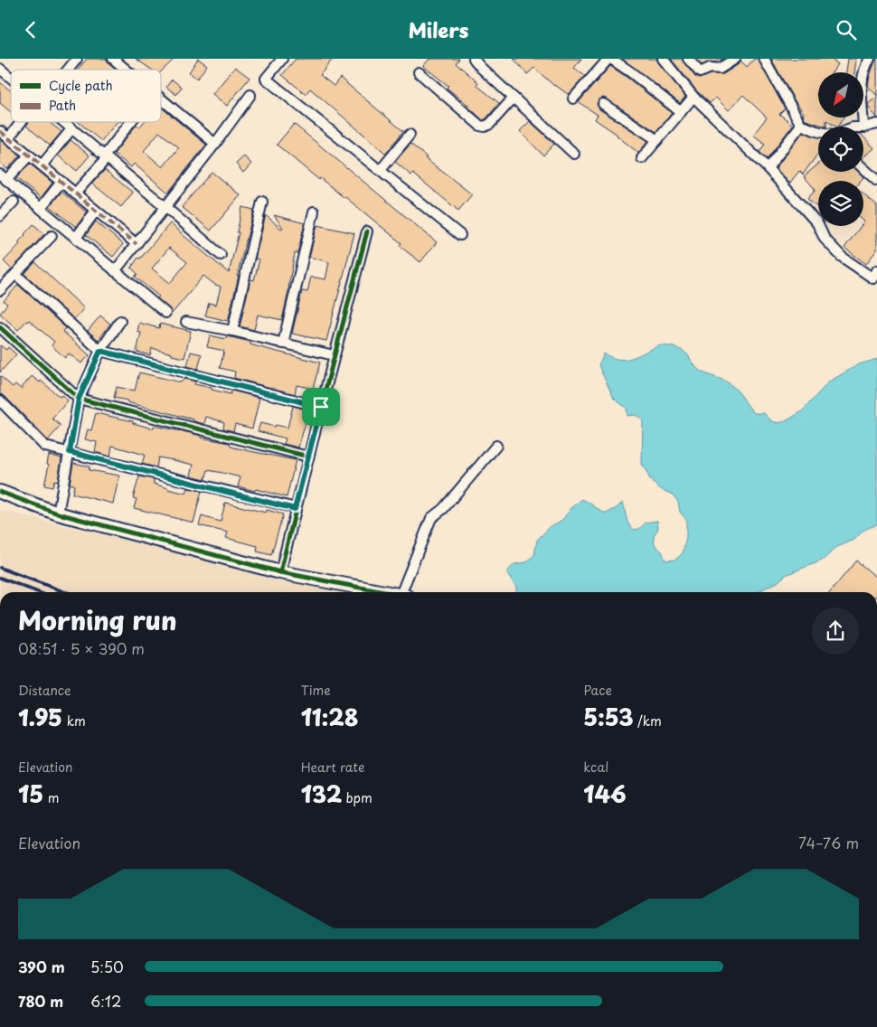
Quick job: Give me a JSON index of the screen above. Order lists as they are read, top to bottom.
{
  "legend": ["Cycle path", "Path"],
  "north": "bottom left",
  "page": {
    "header": "Milers",
    "heading": ["Morning run", "08:51 · 5 × 390 m"],
    "stats": [
      ["Distance", "1.95 km"],
      ["Time", "11:28"],
      ["Pace", "5:53 /km"],
      ["Elevation", "15 m"],
      ["Heart rate", "132 bpm"],
      ["kcal", "146"]
    ],
    "chart": ["Elevation", "74–76 m"],
    "list": [
      {
        "name": "390 m",
        "note": "5:50"
      },
      {
        "name": "780 m",
        "note": "6:12"
      }
    ]
  }
}
